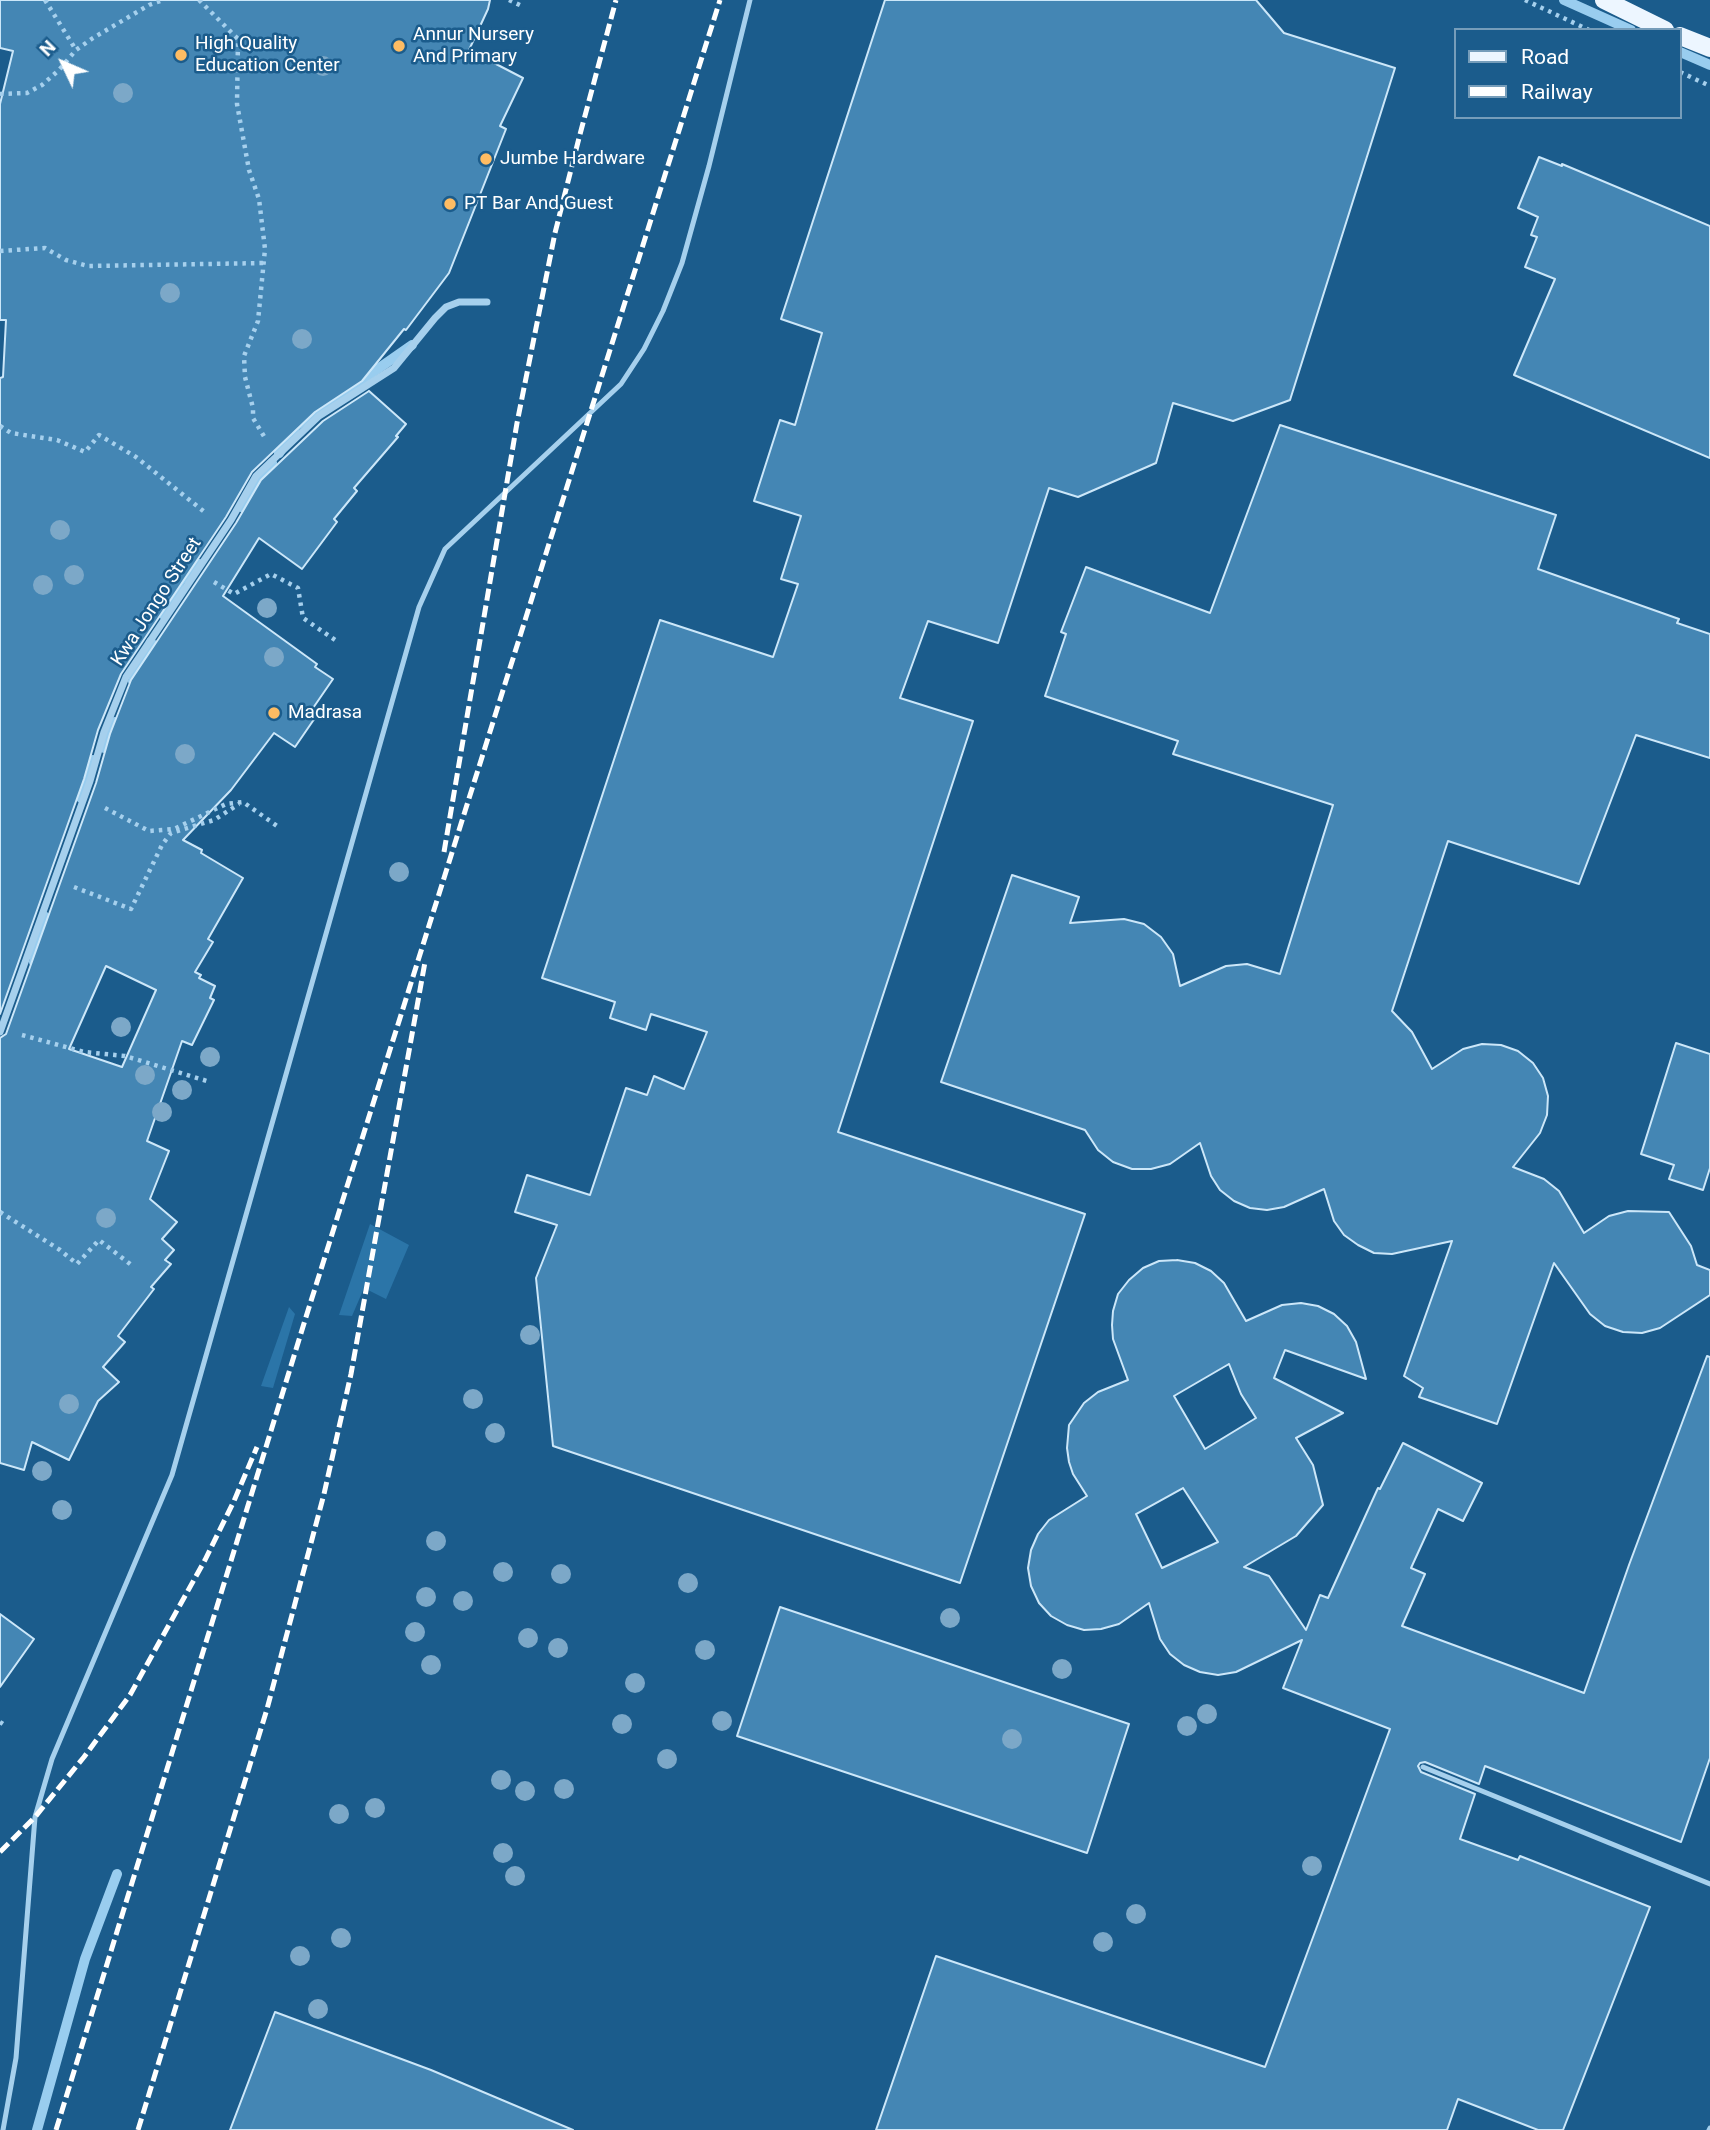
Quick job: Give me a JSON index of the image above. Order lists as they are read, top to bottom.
{
  "streets": {
    "street": ["Kwa Jongo Street"]
  },
  "places": [
    "Annur Nursery And Primary",
    "High Quality Education Center",
    "Jumbe Hardware",
    "PT Bar And Guest",
    "Madrasa"
  ],
  "legend": ["Road", "Railway"],
  "north": "top left"
}
